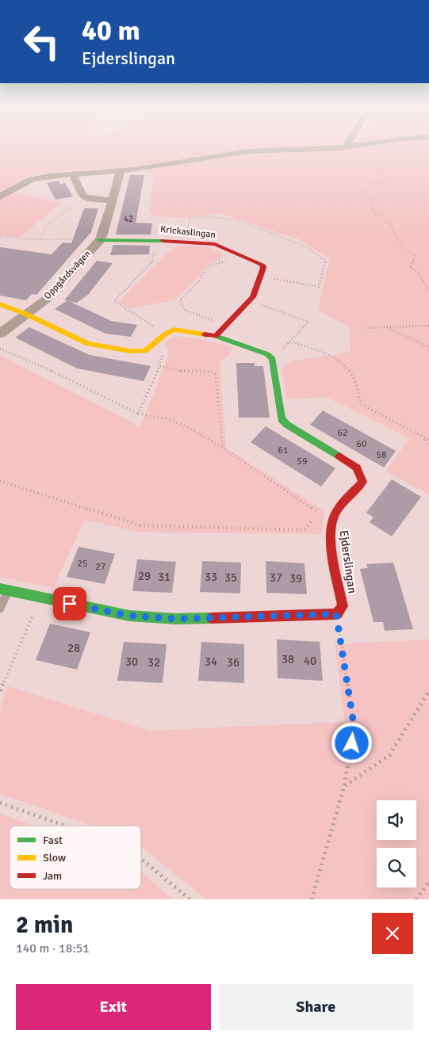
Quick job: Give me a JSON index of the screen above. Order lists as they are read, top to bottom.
{
  "streets": {
    "street": ["Krickaslingan", "Oppgårdsvägen", "Ejderslingan"]
  },
  "crossings": [
    ["Krickaslingan", "Oppgårdsvägen"]
  ],
  "house_numbers": [
    "42",
    "62",
    "60",
    "61",
    "58",
    "59",
    "25",
    "27",
    "29",
    "31",
    "33",
    "35",
    "37",
    "39",
    "28",
    "38",
    "40",
    "30",
    "34",
    "32",
    "36"
  ],
  "legend": ["Fast", "Slow", "Jam"],
  "page": {
    "turn": ["40 m", "Ejderslingan"],
    "heading": ["2 min", "140 m · 18:51"],
    "buttons": ["Exit", "Share"]
  }
}
